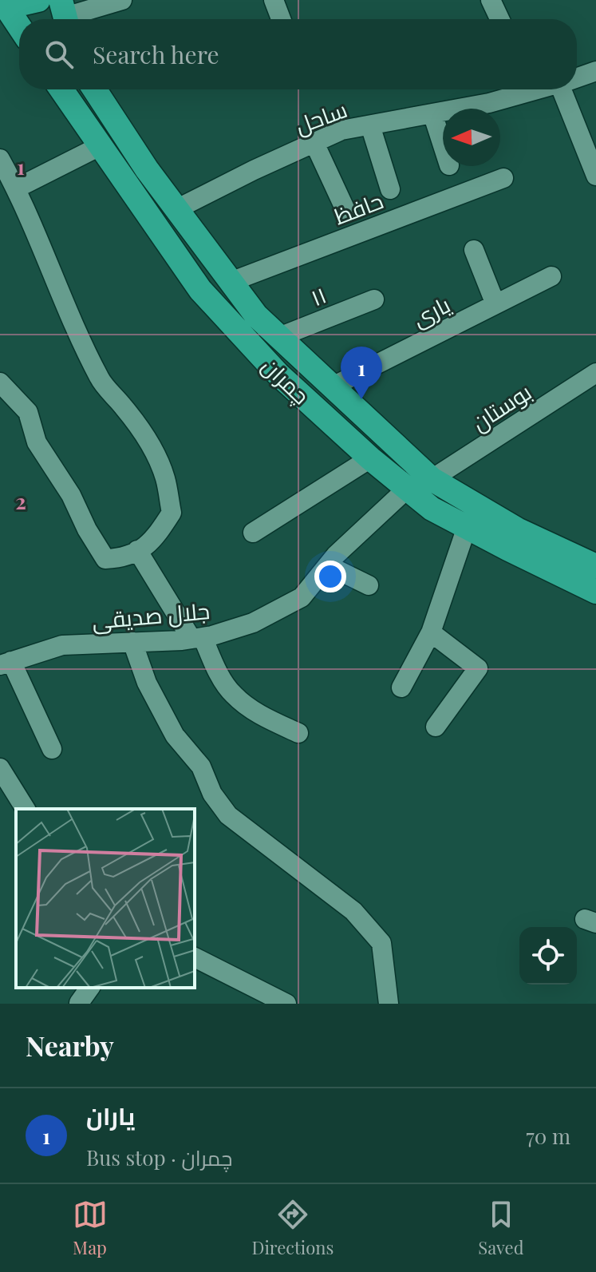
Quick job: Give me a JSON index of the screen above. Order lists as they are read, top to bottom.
{
  "streets": {
    "main road": ["چمران"],
    "street": [
      "ساحل",
      "حافظ",
      "۱۱",
      "یاری",
      "بوستان",
      "جلال صدیقی"
    ]
  },
  "crossings": [
    ["ساحل", "چمران"],
    ["حافظ", "چمران"],
    ["۱۱", "چمران"],
    ["یاری", "چمران"],
    ["چمران", "بوستان"],
    ["چمران", "جلال صدیقی"]
  ],
  "north": "left",
  "page": {
    "search": "Search here",
    "pins": "1",
    "heading": "Nearby",
    "list": [
      {
        "mark": "1",
        "name": "یاران",
        "note": "Bus stop · چمران",
        "value": "70 m"
      }
    ],
    "nav": ["Map", "Directions", "Saved"]
  },
  "grid": {
    "rows": ["1", "2"]
  }
}
